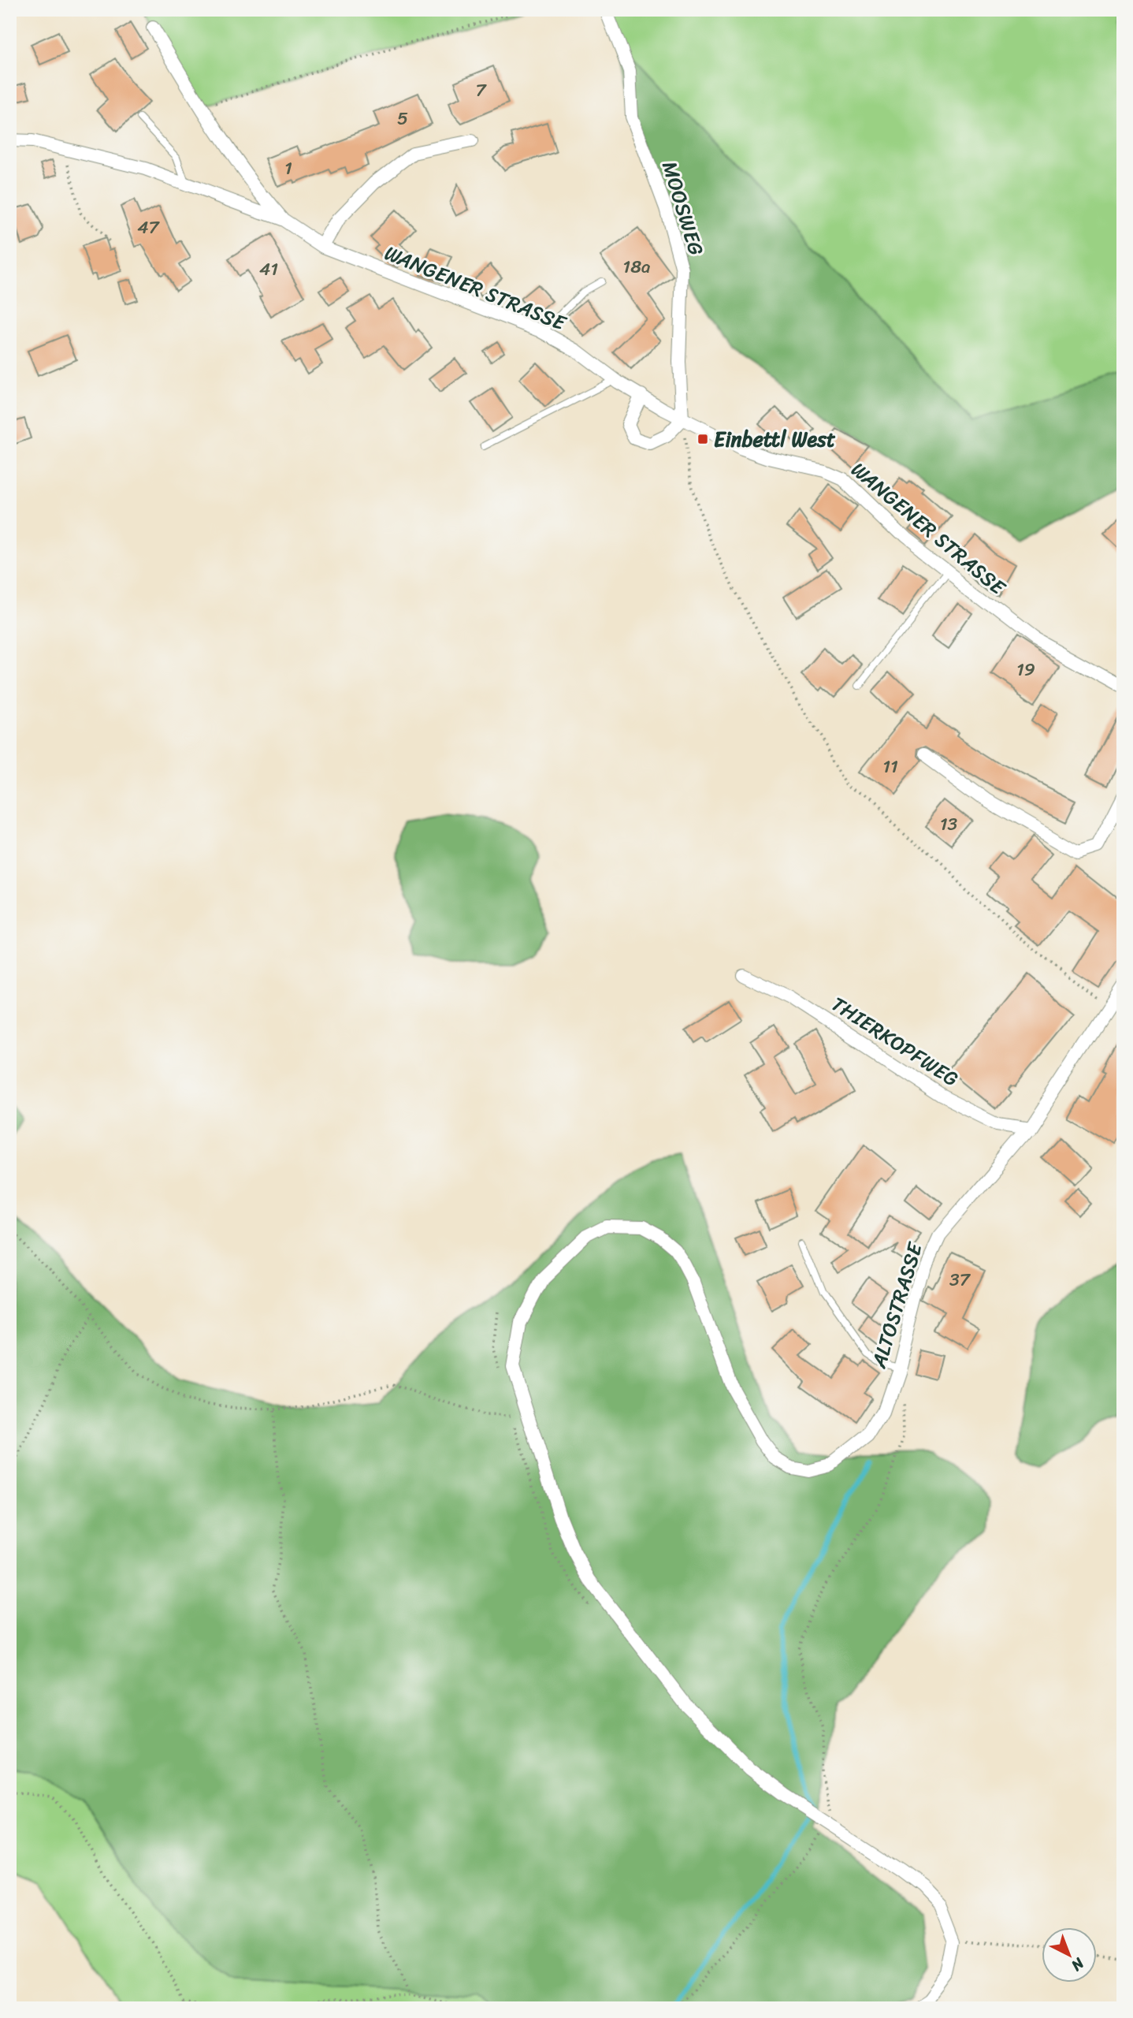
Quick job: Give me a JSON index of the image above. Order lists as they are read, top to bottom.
{
  "streets": {
    "street": [
      "MOOSWEG",
      "WANGENER STRASSE",
      "THIERKOPFWEG",
      "ALTOSTRASSE"
    ]
  },
  "crossings": [
    ["MOOSWEG", "WANGENER STRASSE"],
    ["THIERKOPFWEG", "ALTOSTRASSE"]
  ],
  "places": {
    "transit": ["Einbettl West"]
  },
  "house_numbers": [
    "7",
    "5",
    "1",
    "47",
    "18a",
    "41",
    "19",
    "11",
    "13",
    "37"
  ],
  "north": "bottom right"
}
